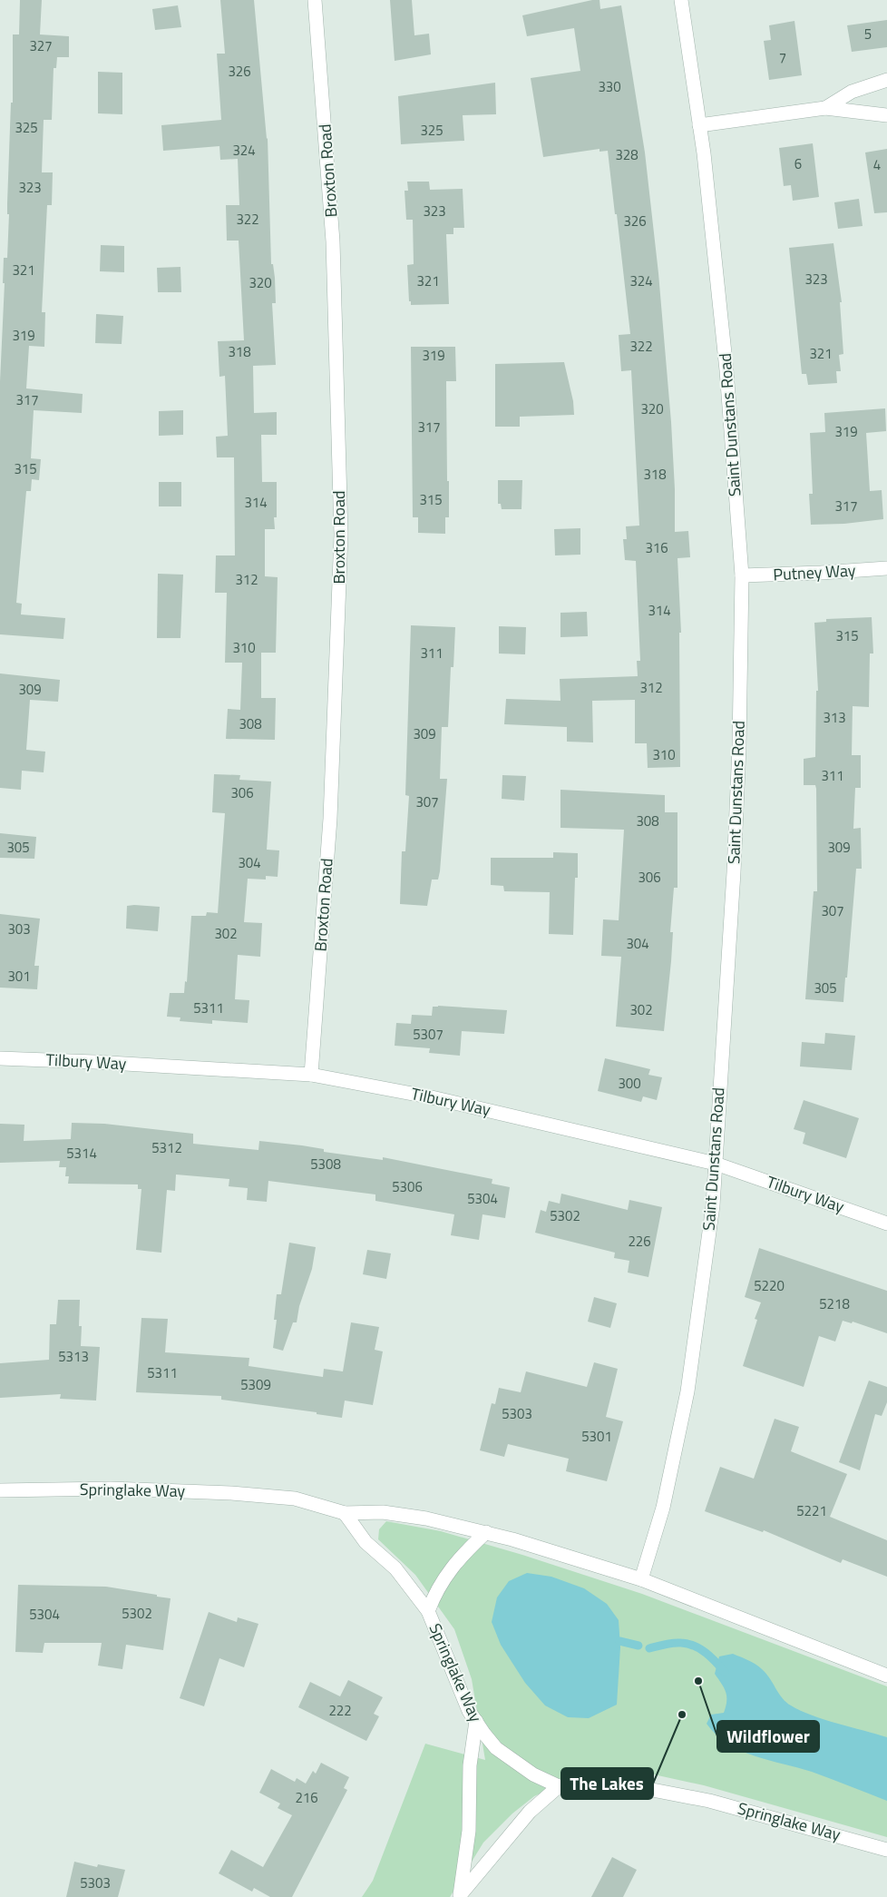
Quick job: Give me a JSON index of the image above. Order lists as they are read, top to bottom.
{
  "streets": {
    "street": [
      "Broxton Road",
      "Saint Dunstans Road",
      "Putney Way",
      "Tilbury Way",
      "Springlake Way"
    ]
  },
  "crossings": [
    ["Broxton Road", "Tilbury Way"],
    ["Saint Dunstans Road", "Putney Way"],
    ["Saint Dunstans Road", "Tilbury Way"],
    ["Saint Dunstans Road", "Springlake Way"]
  ],
  "places": ["Wildflower", "The Lakes"],
  "house_numbers": [
    "5",
    "327",
    "7",
    "326",
    "330",
    "325",
    "325",
    "324",
    "328",
    "6",
    "4",
    "323",
    "323",
    "322",
    "326",
    "321",
    "323",
    "321",
    "324",
    "320",
    "319",
    "322",
    "318",
    "321",
    "319",
    "317",
    "320",
    "317",
    "319",
    "315",
    "318",
    "315",
    "314",
    "317",
    "316",
    "312",
    "314",
    "315",
    "310",
    "311",
    "312",
    "309",
    "313",
    "308",
    "309",
    "310",
    "311",
    "306",
    "307",
    "308",
    "305",
    "309",
    "304",
    "306",
    "307",
    "303",
    "302",
    "304",
    "301",
    "305",
    "5311",
    "302",
    "5307",
    "300",
    "5312",
    "5314",
    "5308",
    "5306",
    "5304",
    "5302",
    "226",
    "5220",
    "5218",
    "5313",
    "5311",
    "5309",
    "5303",
    "5301",
    "5221",
    "5302",
    "5304",
    "222",
    "216",
    "5303"
  ]
}
